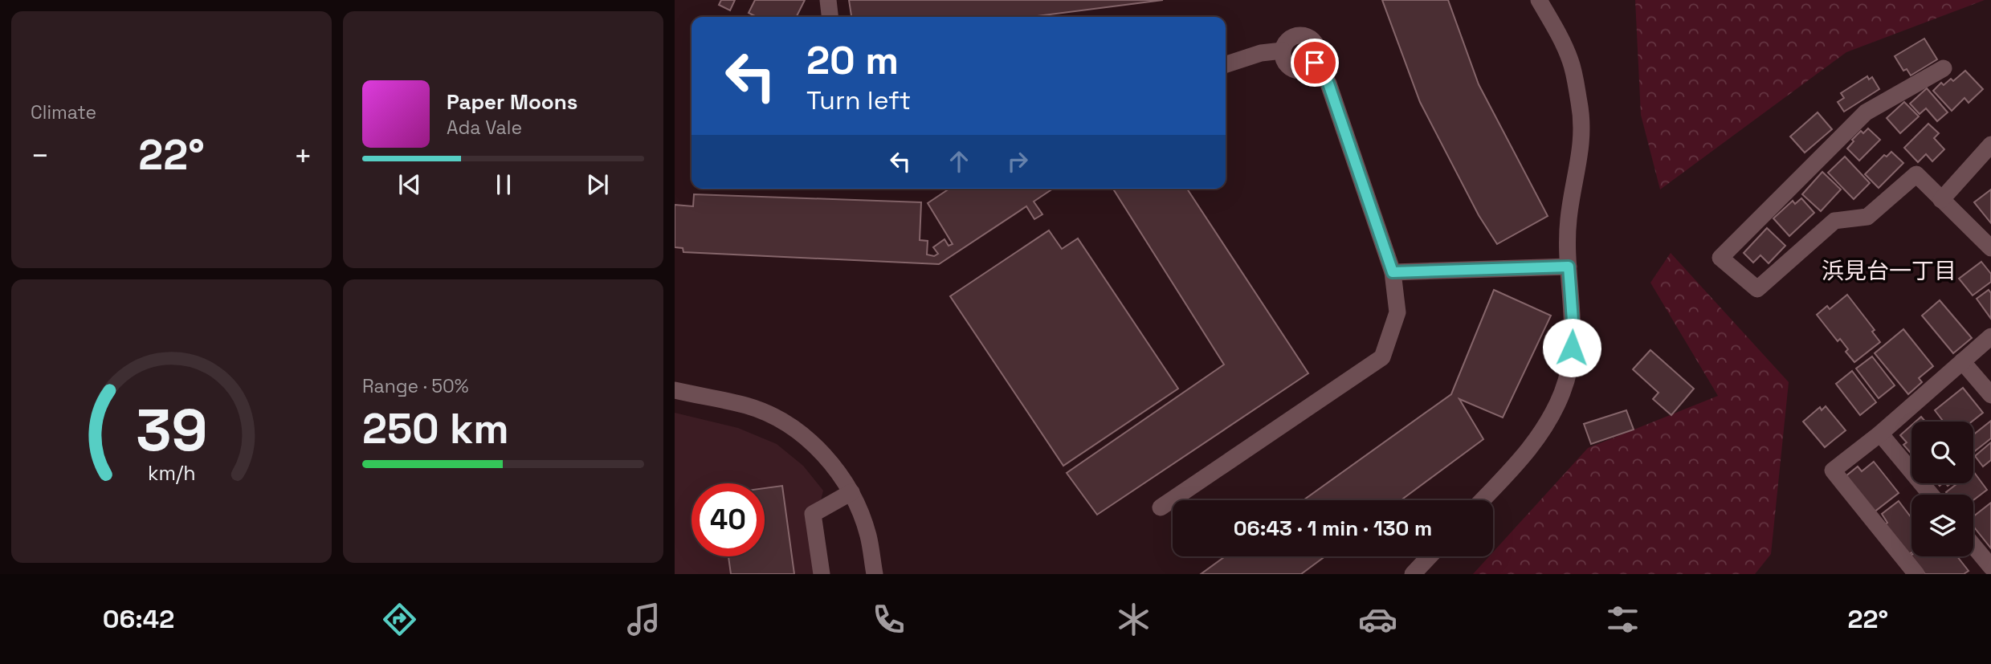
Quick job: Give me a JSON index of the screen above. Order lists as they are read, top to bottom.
{
  "districts": ["浜見台一丁目"],
  "page": {
    "tile": [
      "Climate",
      ["Range · 50%", "250 km"]
    ],
    "turn": ["20 m", "Turn left"],
    "song": ["Paper Moons", "Ada Vale"],
    "heat": ["−", "22°", "+"],
    "limit": "40",
    "trip": "06:43 · 1 min · 130 m",
    "tabs": ["06:42", "22°"],
    "gauge": ["39", "km/h"]
  }
}
